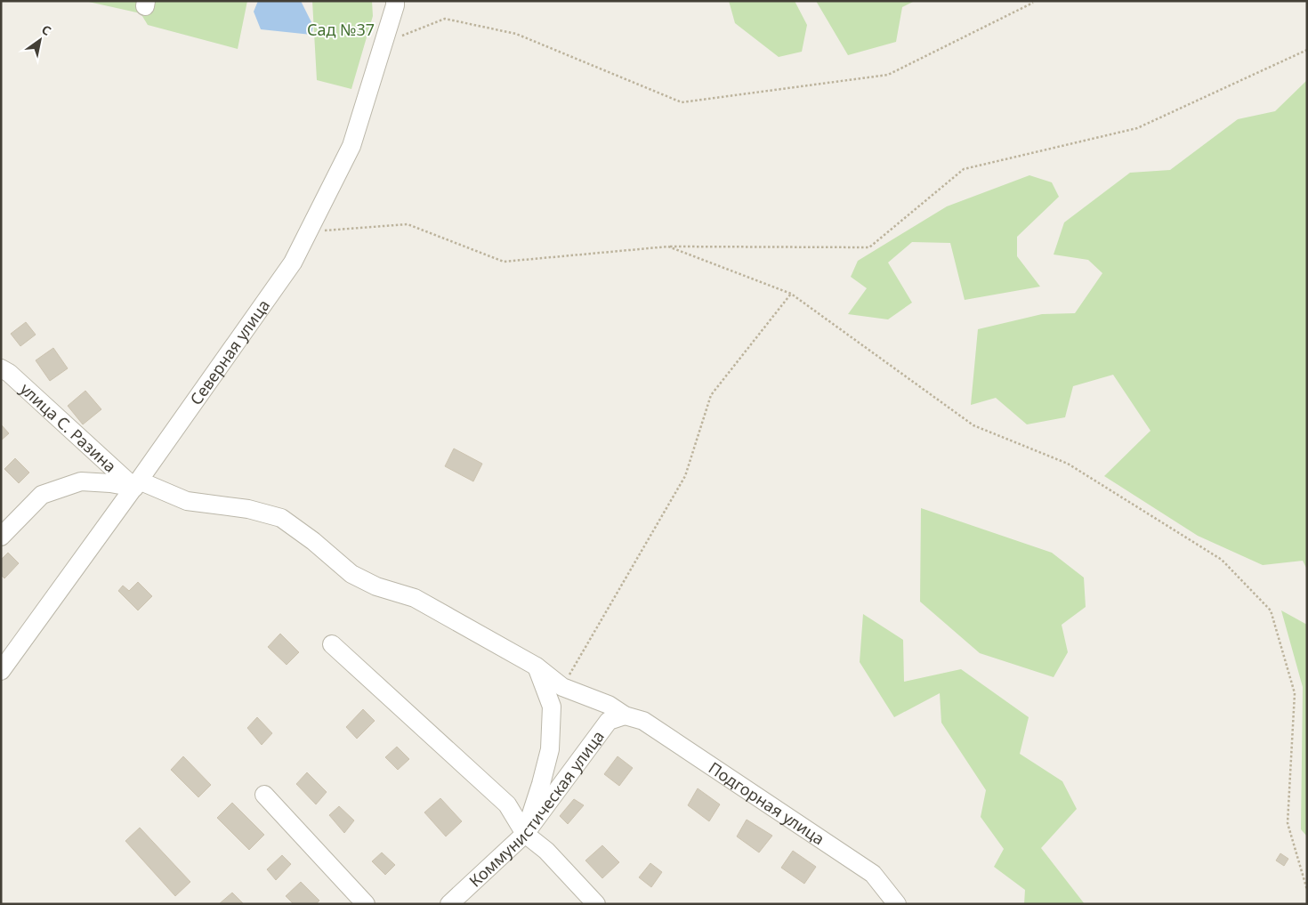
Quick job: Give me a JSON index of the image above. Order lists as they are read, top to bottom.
{
  "streets": {
    "street": [
      "Северная улица",
      "улица С. Разина",
      "Подгорная улица",
      "Коммунистическая улица"
    ]
  },
  "crossings": [
    ["Северная улица", "улица С. Разина"],
    ["Северная улица", "Подгорная улица"],
    ["улица С. Разина", "Подгорная улица"],
    ["Подгорная улица", "Коммунистическая улица"]
  ],
  "parks": ["Сад №37"],
  "north": "top right"
}
